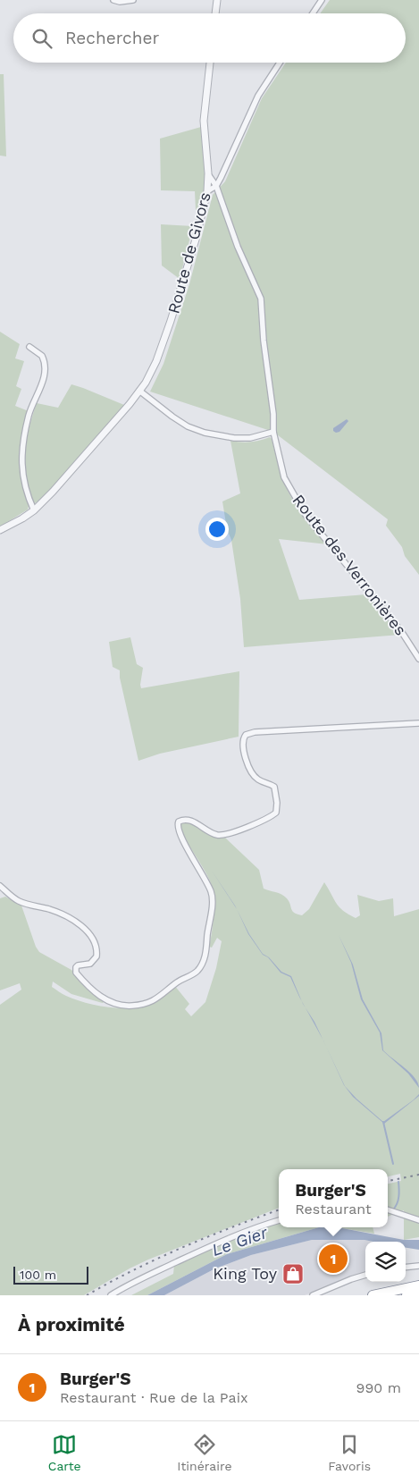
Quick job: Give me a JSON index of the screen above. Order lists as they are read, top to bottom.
{
  "streets": {
    "street": ["Route de Givors", "Route des Verronières"]
  },
  "crossings": [
    ["Route de Givors", "Route des Verronières"]
  ],
  "water": ["Le Gier"],
  "places": {
    "shop": ["King Toy"]
  },
  "scale_bar": "100 m",
  "page": {
    "search": "Rechercher",
    "popup": ["Burger'S", "Restaurant"],
    "pins": "1",
    "scale": "100 m",
    "heading": "À proximité",
    "list": [
      {
        "mark": "1",
        "name": "Burger'S",
        "note": "Restaurant · Rue de la Paix",
        "value": "990 m"
      }
    ],
    "nav": ["Carte", "Itinéraire", "Favoris"]
  }
}
